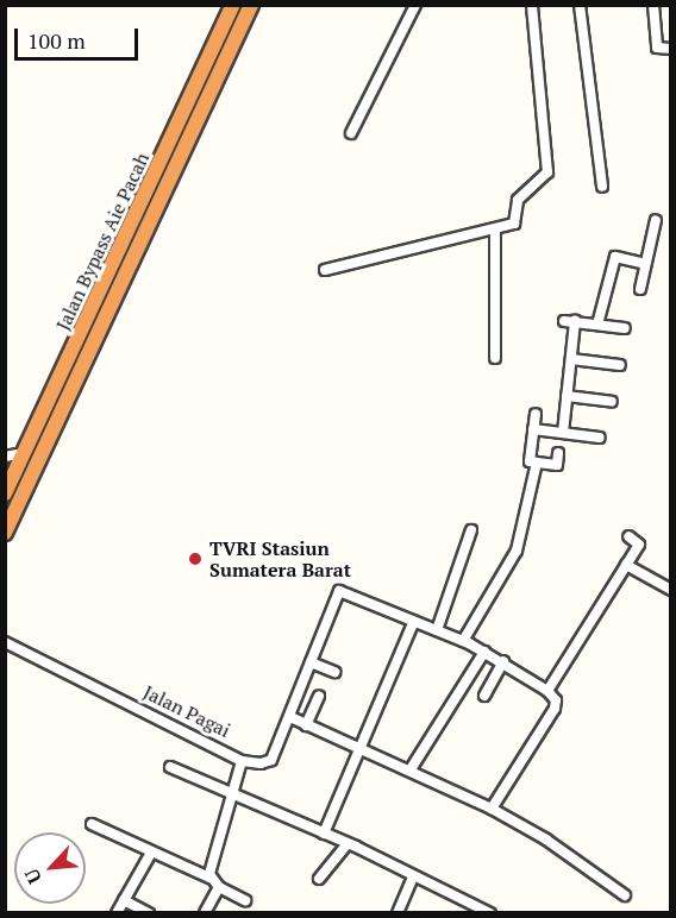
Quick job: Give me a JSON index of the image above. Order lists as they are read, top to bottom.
{
  "streets": {
    "highway": ["Jalan Bypass Aie Pacah"],
    "street": ["Jalan Pagai"]
  },
  "places": ["TVRI Stasiun Sumatera Barat"],
  "scale_bar": "100 m",
  "north": "bottom left"
}
